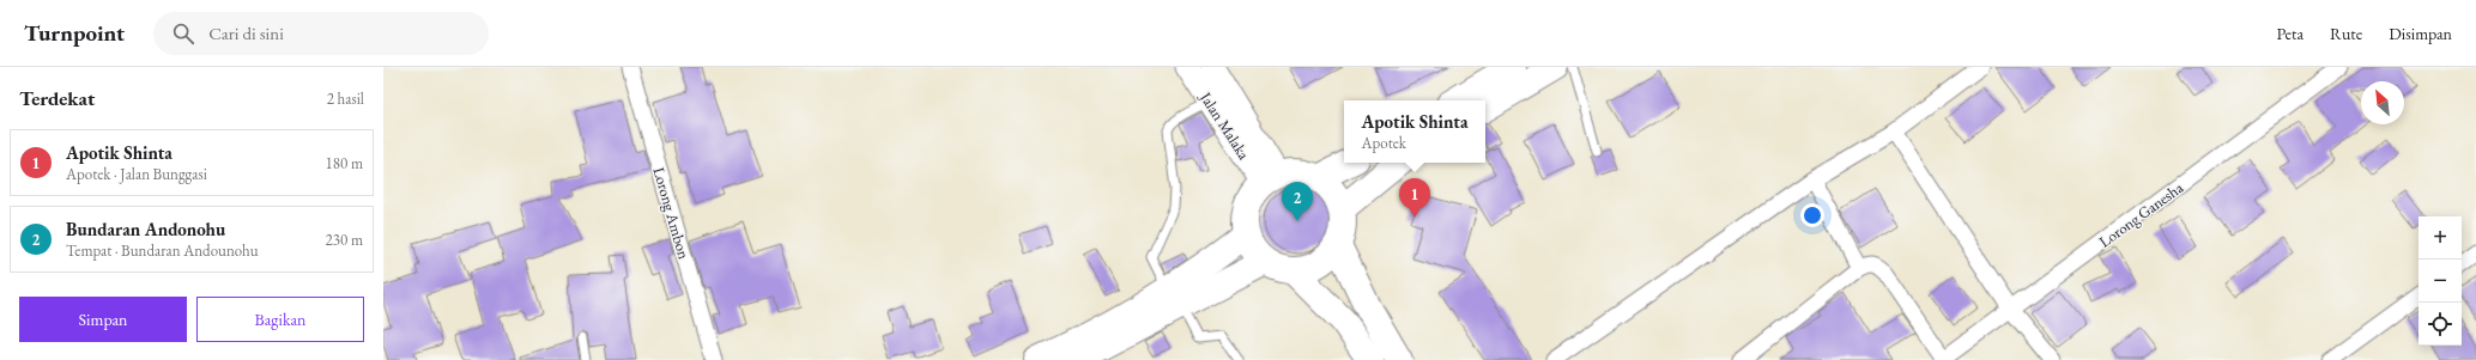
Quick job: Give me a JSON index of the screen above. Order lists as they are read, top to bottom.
{
  "streets": {
    "street": ["Jalan Malaka", "Lorong Ambon", "Lorong Ganesha"]
  },
  "north": "top left",
  "page": {
    "header": "Turnpoint",
    "search": "Cari di sini",
    "nav": ["Peta", "Rute", "Disimpan"],
    "heading": ["Terdekat", "2 hasil"],
    "popup": ["Apotik Shinta", "Apotek"],
    "list": [
      {
        "mark": "1",
        "name": "Apotik Shinta",
        "note": "Apotek · Jalan Bunggasi",
        "value": "180 m"
      },
      {
        "mark": "2",
        "name": "Bundaran Andonohu",
        "note": "Tempat · Bundaran Andounohu",
        "value": "230 m"
      }
    ],
    "pins": ["1", "2"],
    "map_buttons": ["+", "−"],
    "buttons": ["Simpan", "Bagikan"]
  }
}
